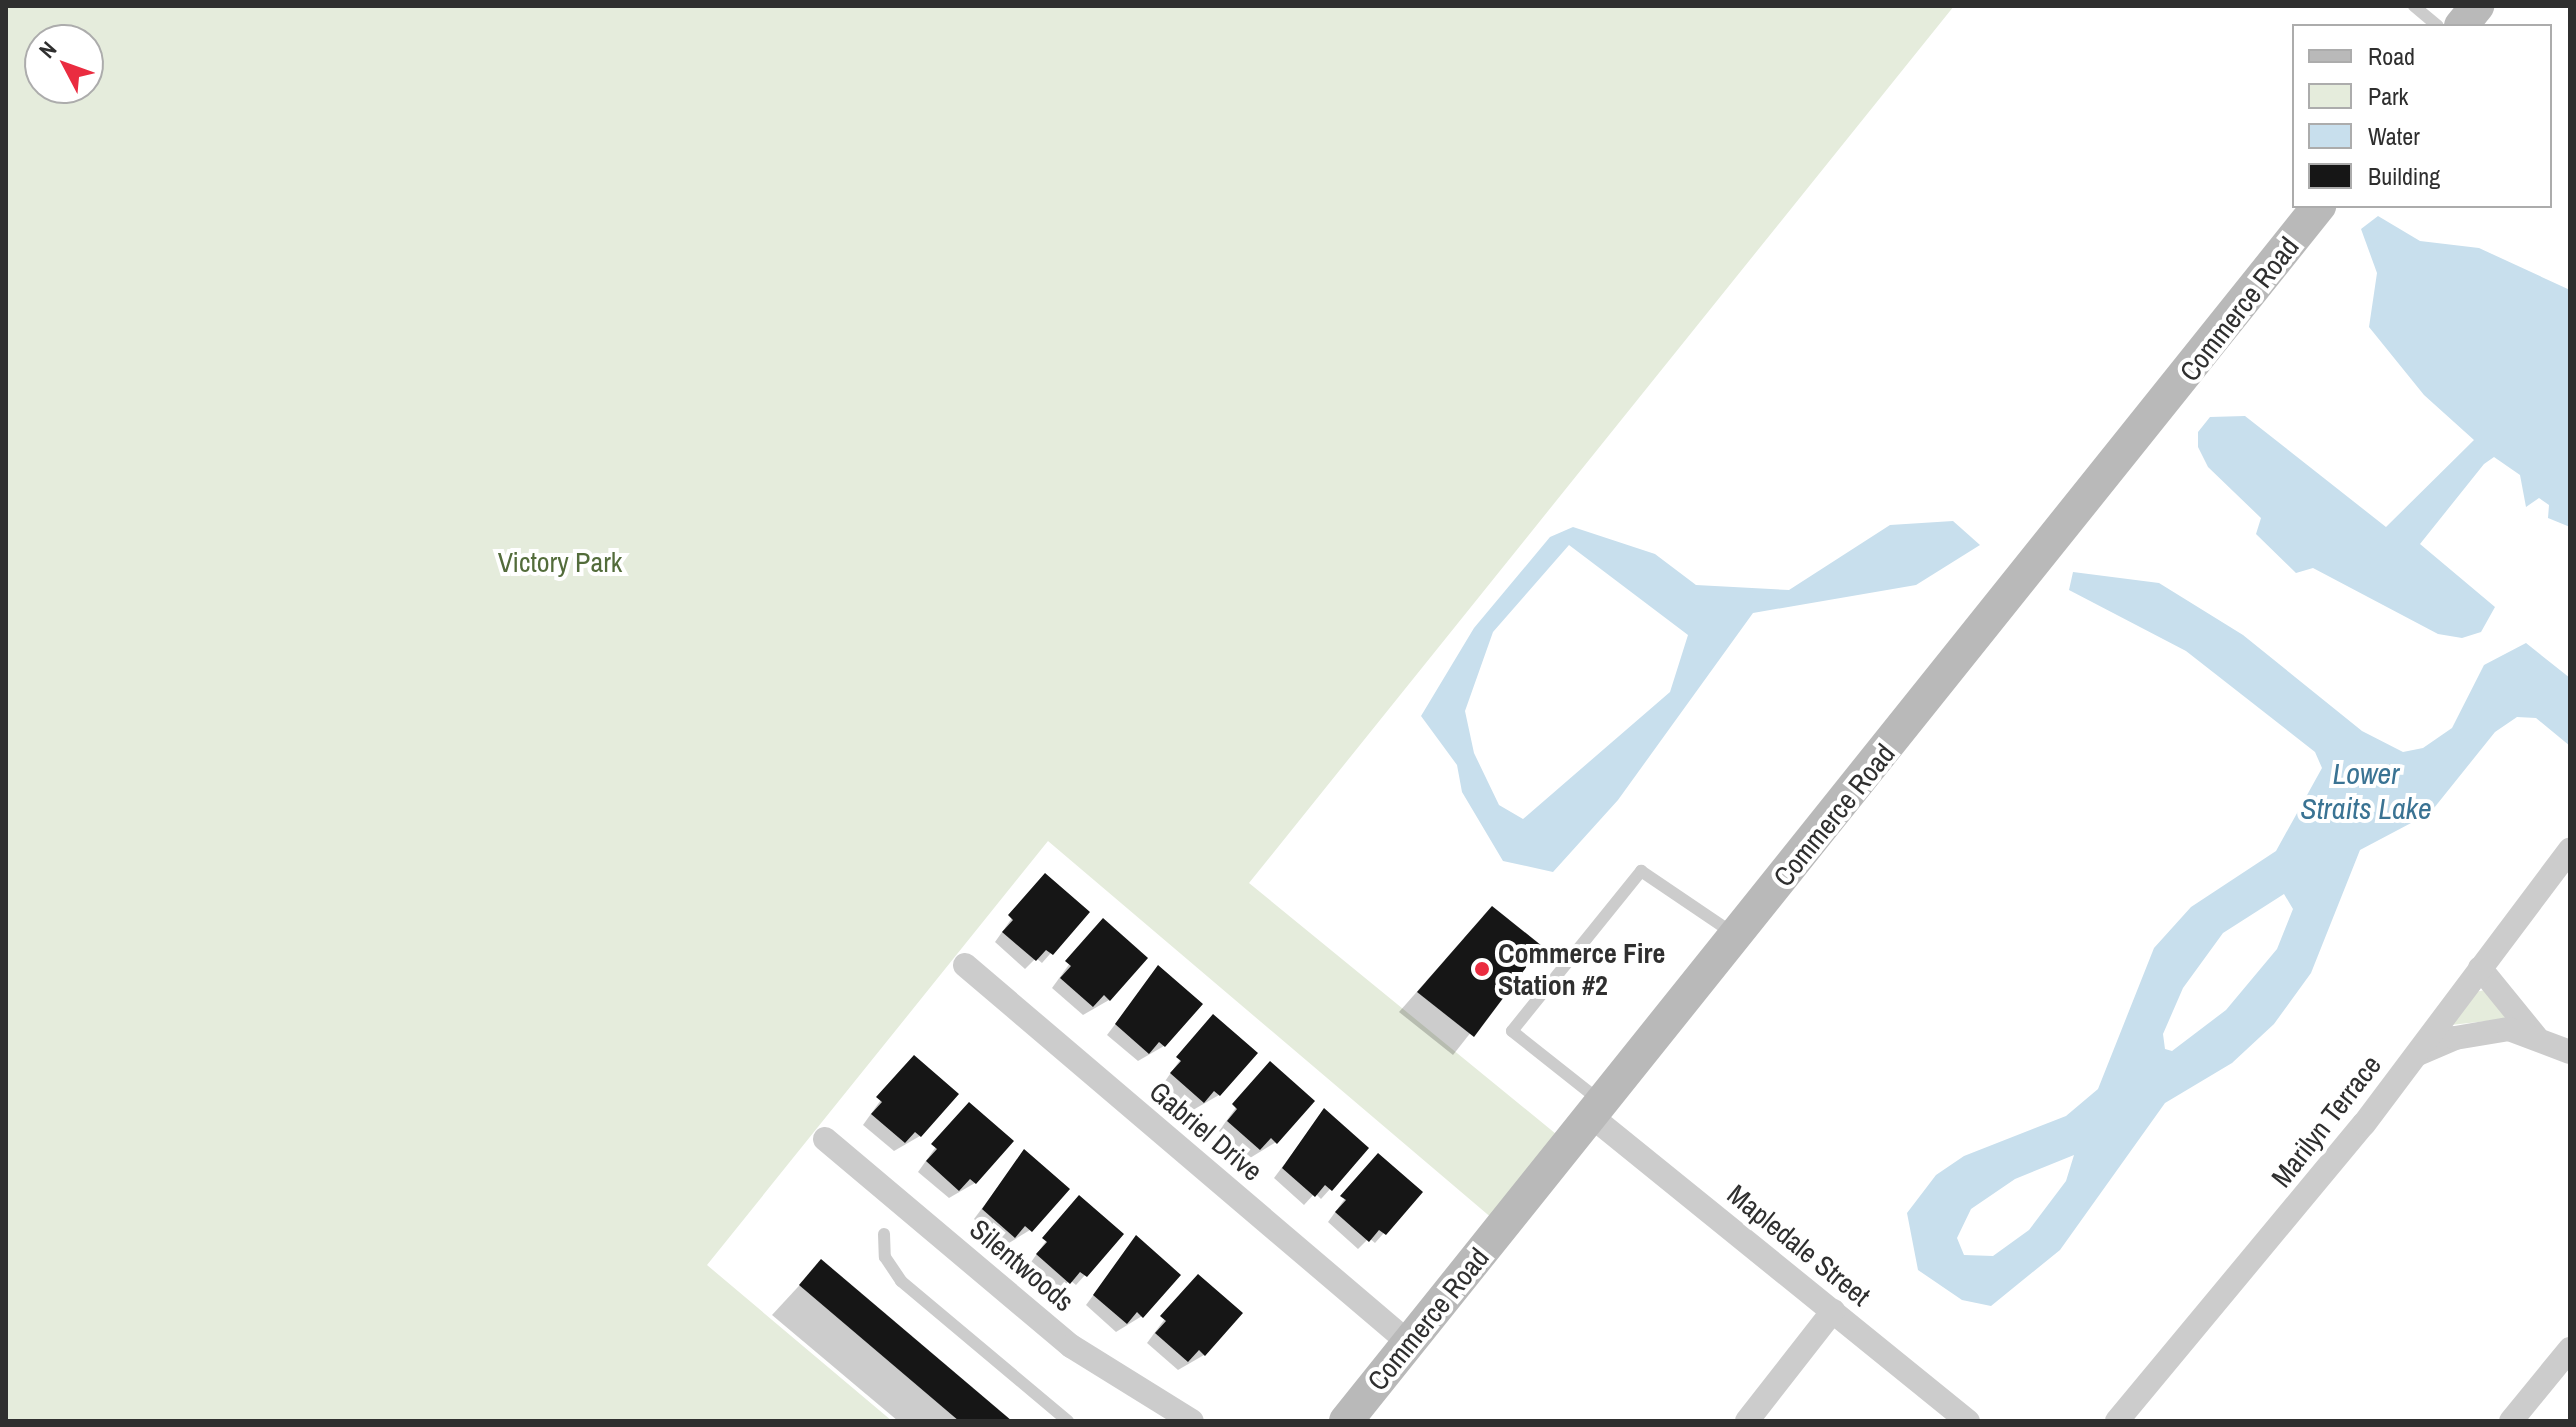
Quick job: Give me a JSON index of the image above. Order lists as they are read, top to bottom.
{
  "streets": {
    "main road": ["Commerce Road"],
    "street": [
      "Marilyn Terrace",
      "Gabriel Drive",
      "Mapledale Street",
      "Silentwoods"
    ]
  },
  "crossings": [
    ["Commerce Road", "Gabriel Drive"],
    ["Commerce Road", "Mapledale Street"]
  ],
  "water": ["Lower Straits Lake"],
  "parks": ["Victory Park"],
  "places": ["Commerce Fire Station #2"],
  "legend": [
    "Road",
    "Park",
    "Water",
    "Building"
  ],
  "north": "top left"
}
